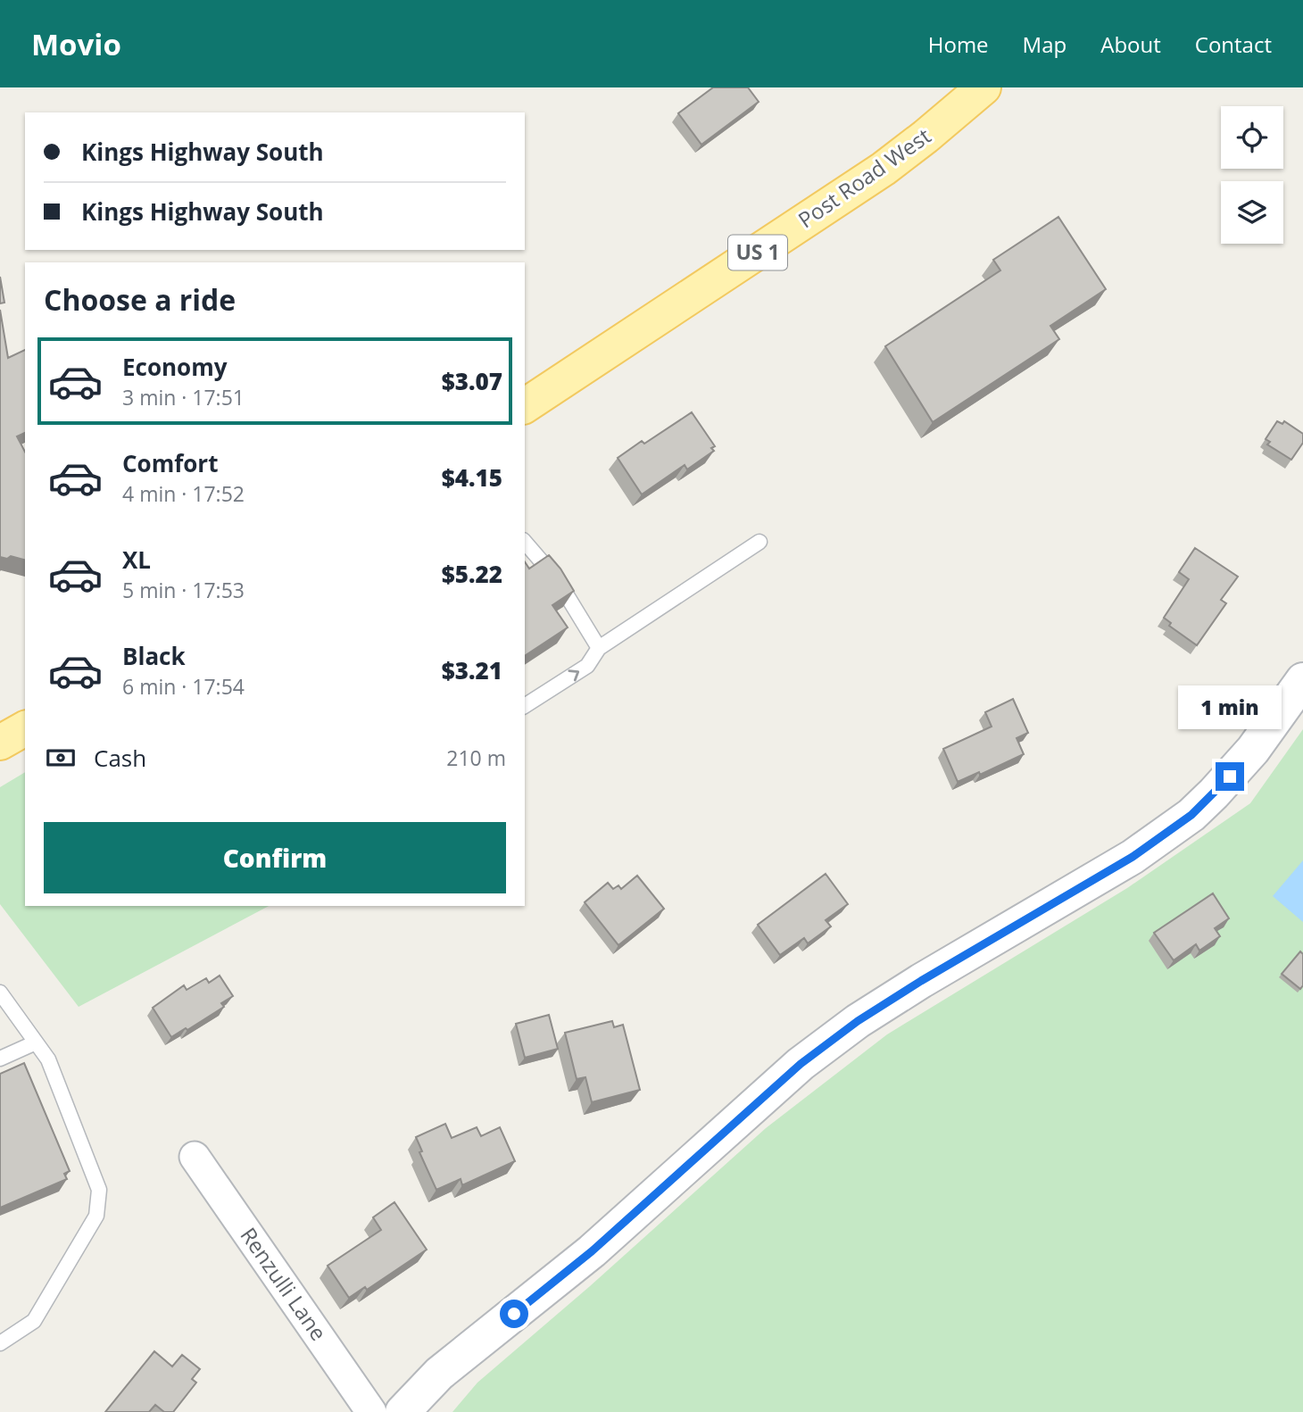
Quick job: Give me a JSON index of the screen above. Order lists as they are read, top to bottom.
{
  "streets": {
    "main road": ["Post Road West", "US 1"],
    "street": ["Renzulli Lane"]
  },
  "page": {
    "header": "Movio",
    "nav": [
      "Home",
      "Map",
      "About",
      "Contact"
    ],
    "banner": ["Kings Highway South", "Kings Highway South"],
    "heading": "Choose a ride",
    "list": [
      {
        "name": "Economy",
        "note": "3 min · 17:51",
        "value": "$3.07"
      },
      {
        "name": "Comfort",
        "note": "4 min · 17:52",
        "value": "$4.15"
      },
      {
        "name": "XL",
        "note": "5 min · 17:53",
        "value": "$5.22"
      },
      {
        "name": "Black",
        "note": "6 min · 17:54",
        "value": "$3.21"
      }
    ],
    "bubble": "1 min",
    "pay": ["Cash", "210 m"],
    "buttons": "Confirm"
  }
}
